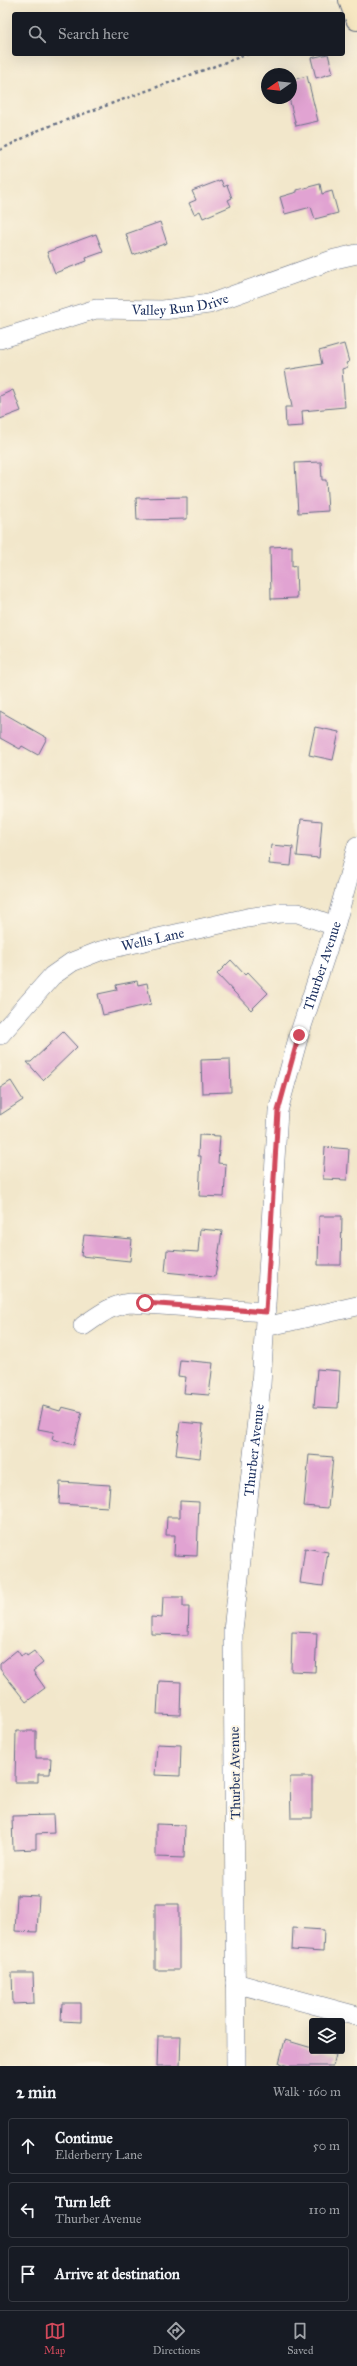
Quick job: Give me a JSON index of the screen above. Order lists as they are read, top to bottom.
{
  "streets": {
    "street": ["Valley Run Drive", "Wells Lane", "Thurber Avenue"]
  },
  "crossings": [
    ["Wells Lane", "Thurber Avenue"]
  ],
  "north": "left",
  "page": {
    "search": "Search here",
    "heading": ["2 min", "Walk · 160 m"],
    "list": [
      ["Continue", "Elderberry Lane", "50 m"],
      ["Turn left", "Thurber Avenue", "110 m"],
      "Arrive at destination"
    ],
    "nav": ["Map", "Directions", "Saved"]
  }
}
